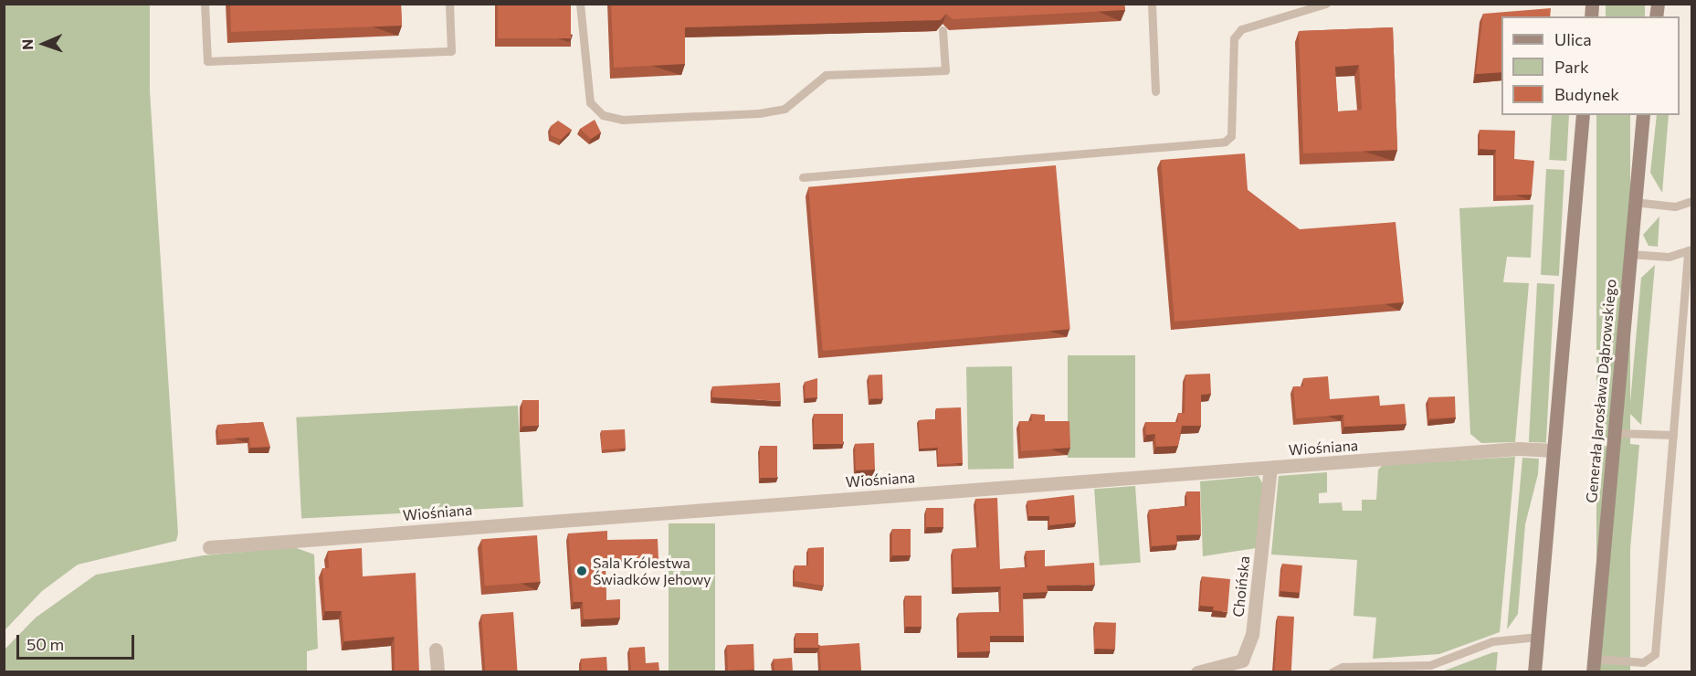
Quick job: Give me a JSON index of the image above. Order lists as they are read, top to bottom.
{
  "streets": {
    "main road": ["Generała Jarosława Dąbrowskiego"],
    "street": ["Wiośniana", "Choińska"]
  },
  "crossings": [
    ["Wiośniana", "Choińska"]
  ],
  "places": ["Sala Królestwa Świadków Jehowy"],
  "legend": ["Ulica", "Park", "Budynek"],
  "scale_bar": "50 m",
  "north": "left"
}
